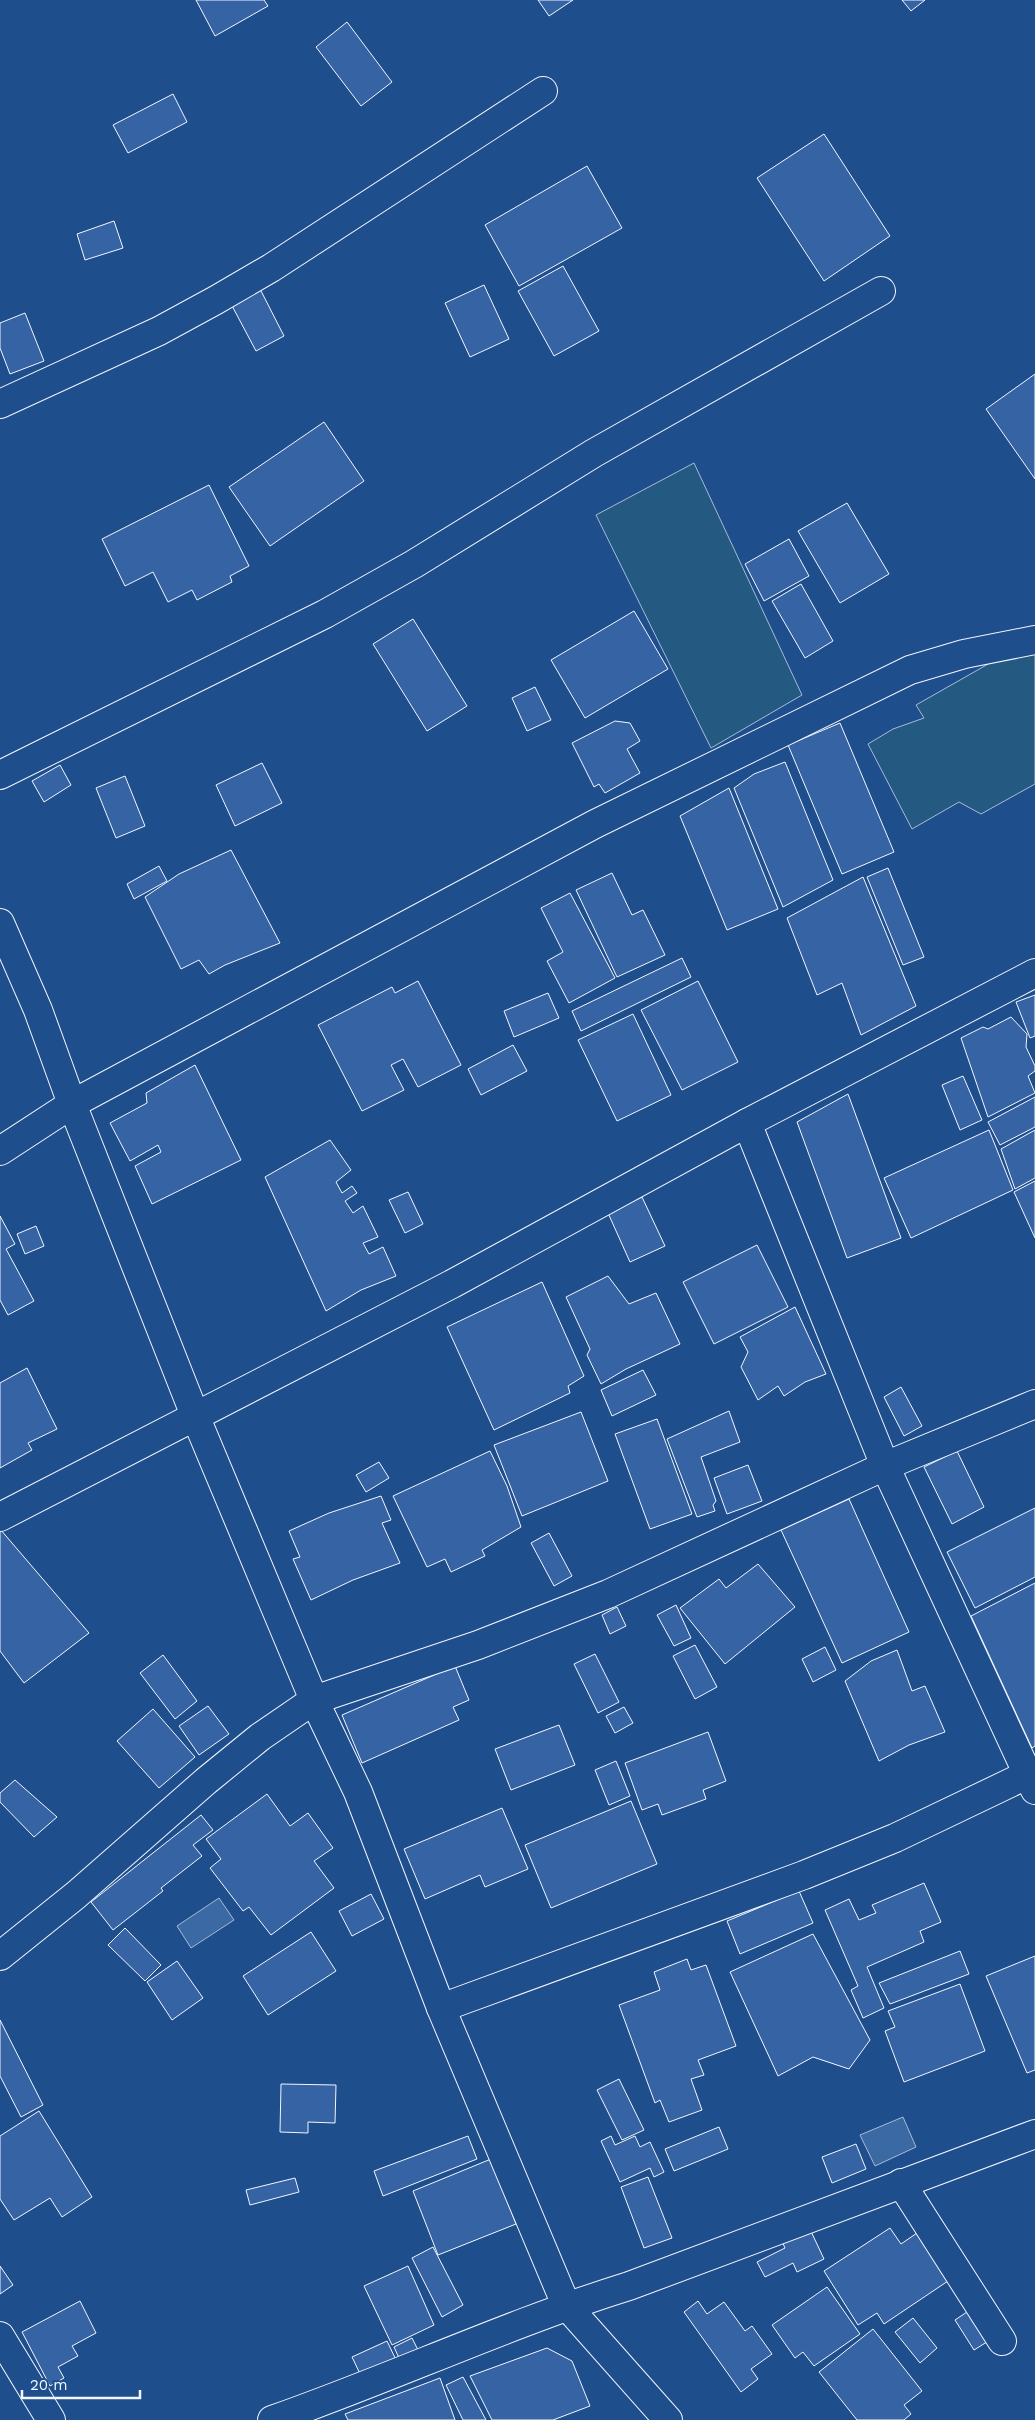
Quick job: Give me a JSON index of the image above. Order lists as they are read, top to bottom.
{
  "scale_bar": "20 m"
}
